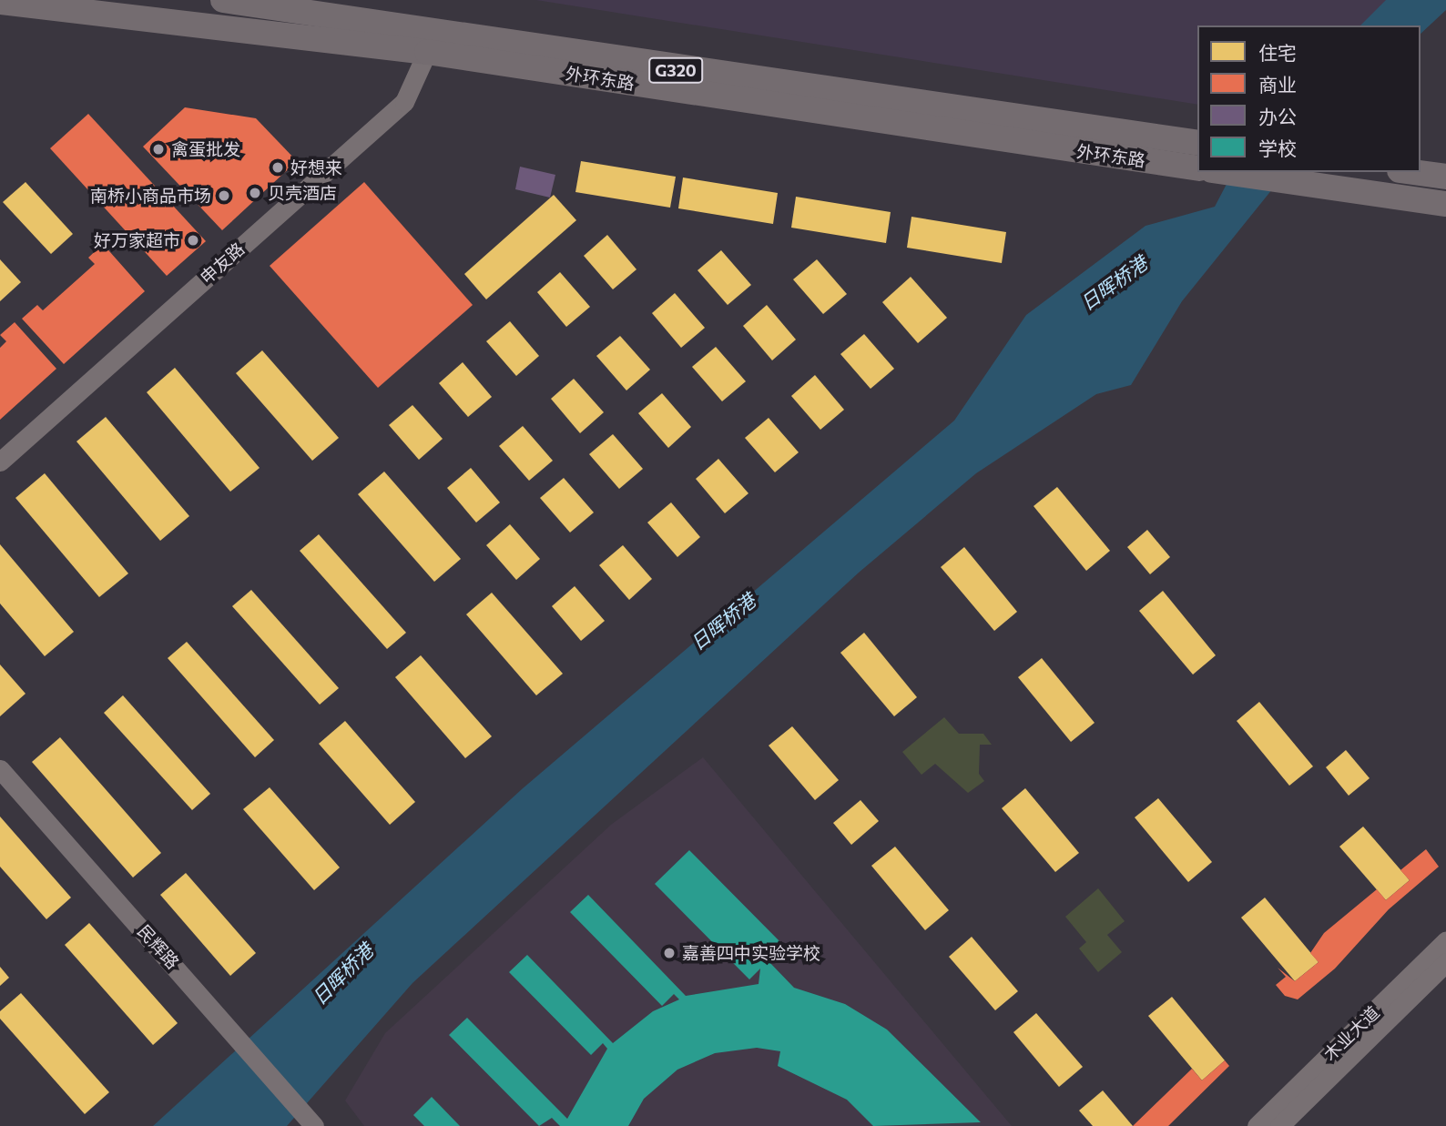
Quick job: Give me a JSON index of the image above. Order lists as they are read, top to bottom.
{
  "streets": {
    "highway": ["G320", "外环东路"],
    "street": ["申友路", "民辉路", "木业大道"]
  },
  "crossings": [
    ["外环东路", "申友路"]
  ],
  "water": ["日晖桥港"],
  "places": [
    "禽蛋批发",
    "好想来",
    "贝壳酒店",
    "南桥小商品市场",
    "好万家超市",
    "嘉善四中实验学校"
  ],
  "legend": [
    "住宅",
    "商业",
    "办公",
    "学校"
  ]
}
